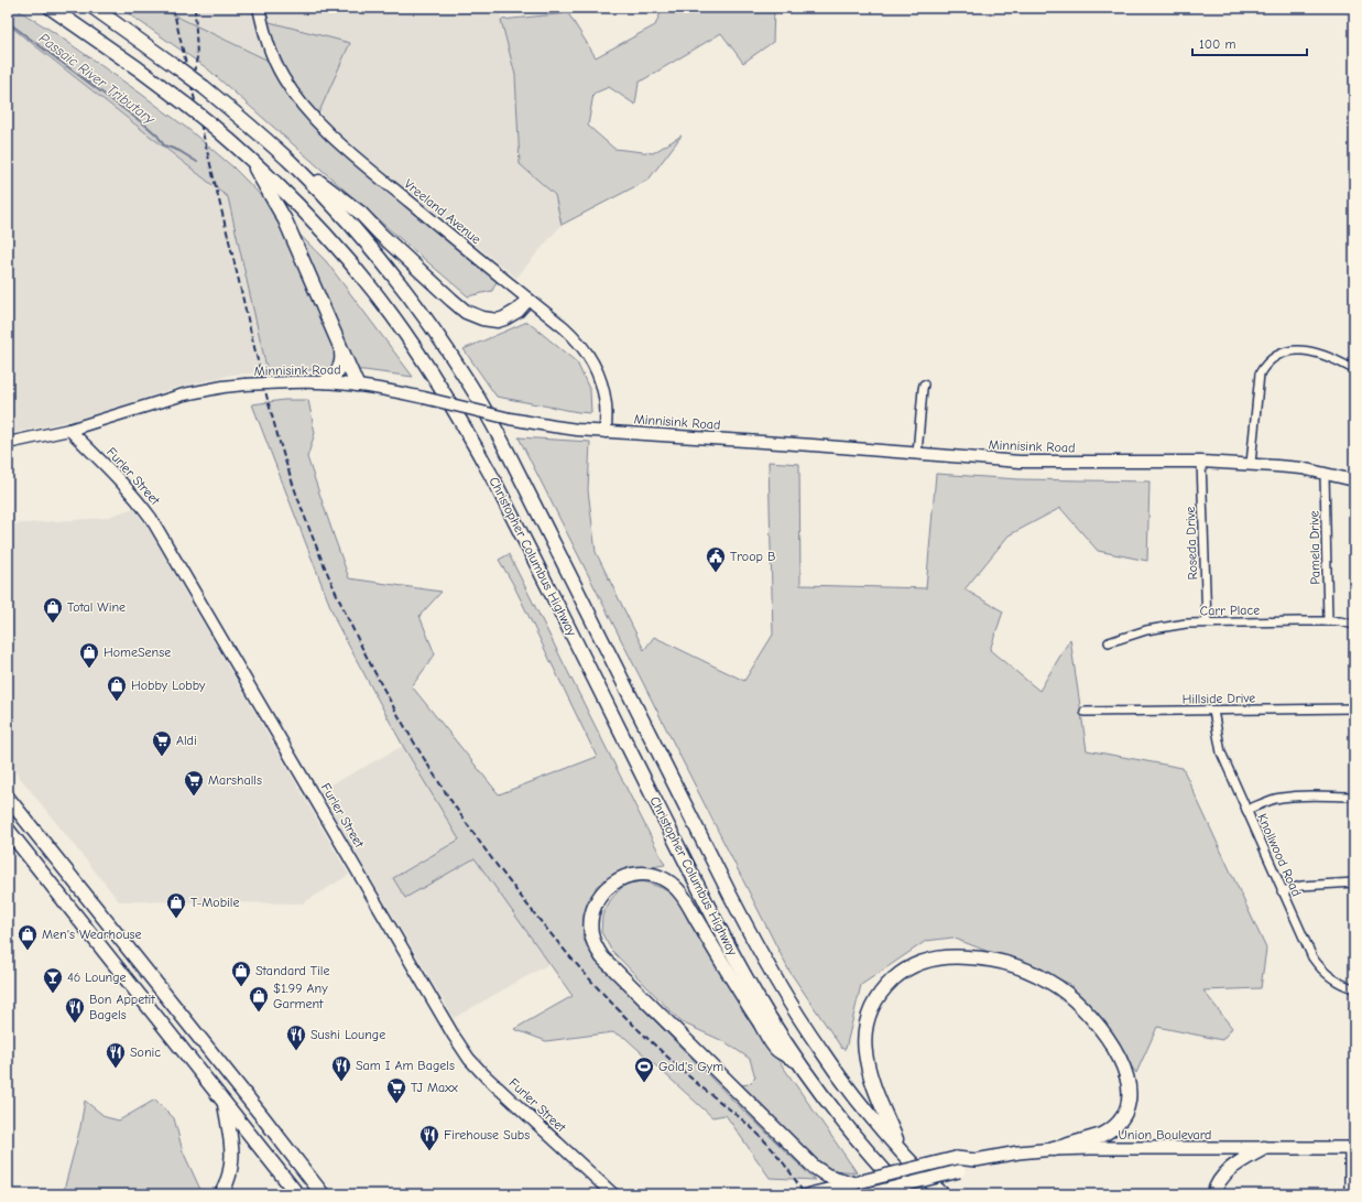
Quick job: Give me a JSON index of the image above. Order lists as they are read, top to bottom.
{
  "streets": {
    "highway": ["Christopher Columbus Highway"],
    "main road": ["Union Boulevard"],
    "street": [
      "Vreeland Avenue",
      "Minnisink Road",
      "Furler Street",
      "Roseda Drive",
      "Pamela Drive",
      "Carr Place",
      "Hillside Drive",
      "Knollwood Road"
    ]
  },
  "crossings": [
    ["Vreeland Avenue", "Minnisink Road"],
    ["Minnisink Road", "Furler Street"],
    ["Minnisink Road", "Roseda Drive"],
    ["Minnisink Road", "Pamela Drive"],
    ["Roseda Drive", "Carr Place"],
    ["Pamela Drive", "Carr Place"],
    ["Hillside Drive", "Knollwood Road"]
  ],
  "water": ["Passaic River Tributary"],
  "places": {
    "public building": ["Troop B"],
    "shop": [
      "Total Wine",
      "HomeSense",
      "Hobby Lobby",
      "T-Mobile",
      "Men's Wearhouse",
      "Standard Tile",
      "$1.99 Any Garment"
    ],
    "supermarket": ["Aldi", "Marshalls", "TJ Maxx"],
    "bar": ["46 Lounge"],
    "restaurant": [
      "Bon Appetit Bagels",
      "Sushi Lounge",
      "Sonic",
      "Sam I Am Bagels",
      "Firehouse Subs"
    ],
    "sports": ["Gold's Gym"]
  },
  "scale_bar": "100 m"
}
